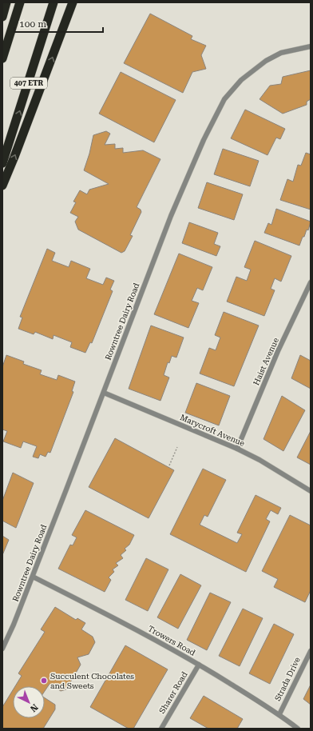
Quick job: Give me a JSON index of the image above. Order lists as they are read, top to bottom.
{
  "streets": {
    "highway": ["407 ETR"],
    "street": [
      "Rowntree Dairy Road",
      "Haist Avenue",
      "Marycroft Avenue",
      "Trowers Road",
      "Strada Drive",
      "Sharer Road"
    ]
  },
  "crossings": [
    ["Rowntree Dairy Road", "Marycroft Avenue"],
    ["Rowntree Dairy Road", "Trowers Road"],
    ["Haist Avenue", "Marycroft Avenue"],
    ["Trowers Road", "Strada Drive"],
    ["Trowers Road", "Sharer Road"]
  ],
  "places": ["Succulent Chocolates and Sweets"],
  "scale_bar": "100 m",
  "north": "bottom right"
}
